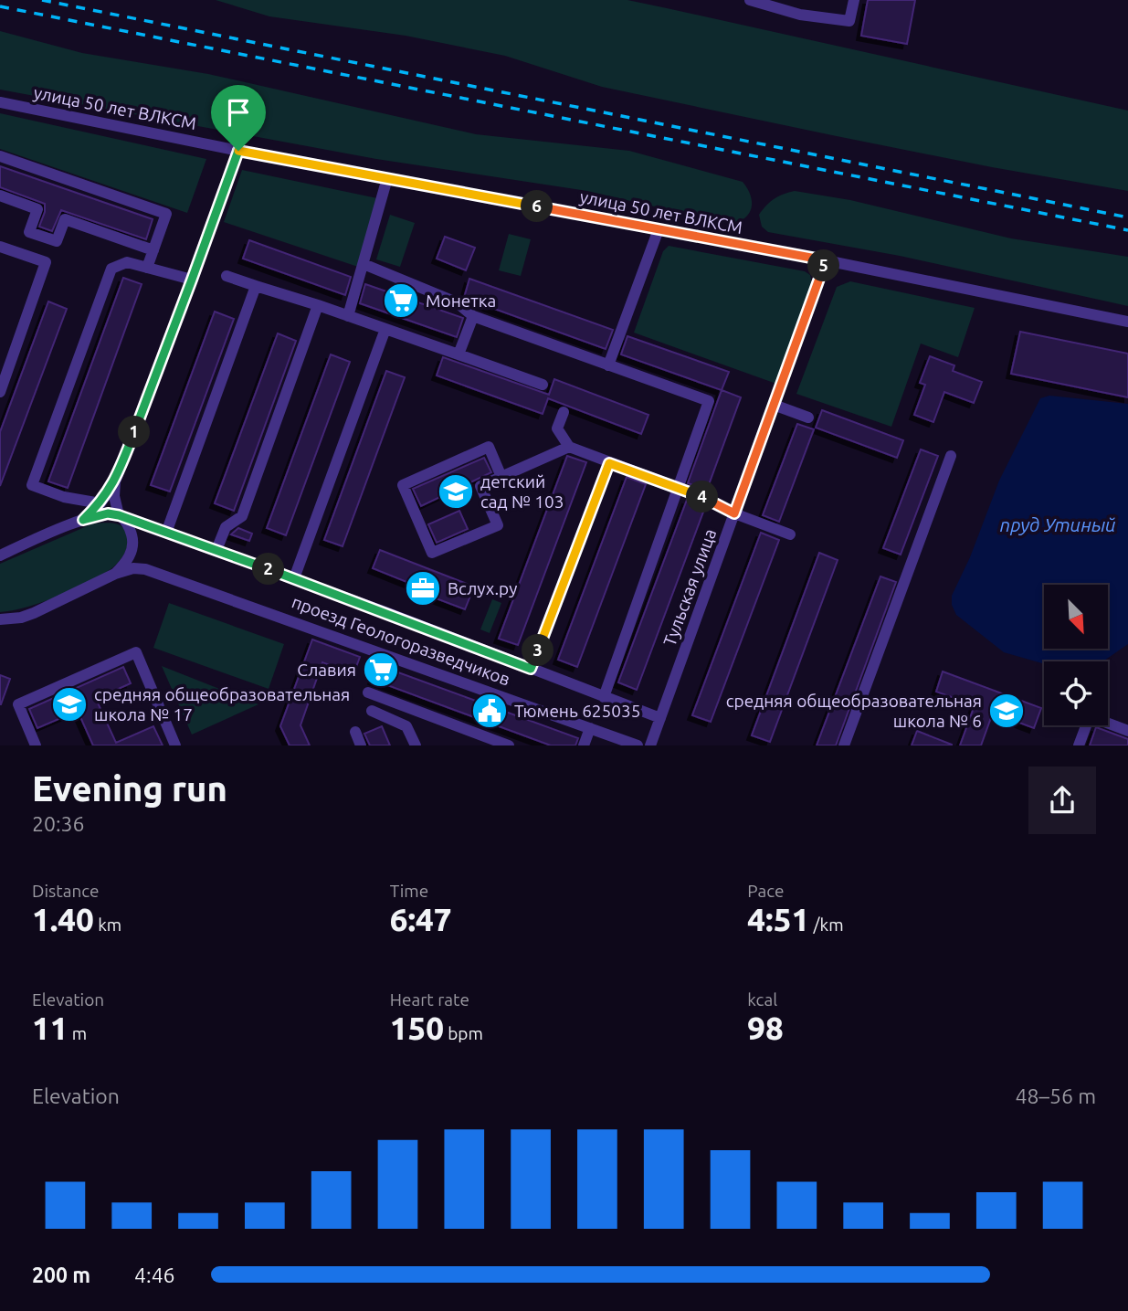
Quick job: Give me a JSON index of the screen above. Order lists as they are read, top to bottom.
{
  "streets": {
    "street": ["улица 50 лет ВЛКСМ", "Тульская улица", "проезд Геологоразведчиков"]
  },
  "crossings": [
    ["улица 50 лет ВЛКСМ", "Тульская улица"],
    ["Тульская улица", "проезд Геологоразведчиков"]
  ],
  "water": ["пруд Утиный"],
  "places": {
    "supermarket": ["Монетка", "Славия"],
    "school or university": ["детский сад № 103", "средняя общеобразовательная школа № 17", "средняя общеобразовательная школа № 6"],
    "office": ["Вслух.ру"],
    "public building": ["Тюмень 625035"]
  },
  "north": "bottom right",
  "page": {
    "pins": [
      "6",
      "5",
      "1",
      "4",
      "2",
      "3"
    ],
    "heading": ["Evening run", "20:36"],
    "stats": [
      ["Distance", "1.40 km"],
      ["Time", "6:47"],
      ["Pace", "4:51 /km"],
      ["Elevation", "11 m"],
      ["Heart rate", "150 bpm"],
      ["kcal", "98"]
    ],
    "chart": ["Elevation", "48–56 m"],
    "list": [
      {
        "name": "200 m",
        "note": "4:46"
      }
    ]
  }
}
